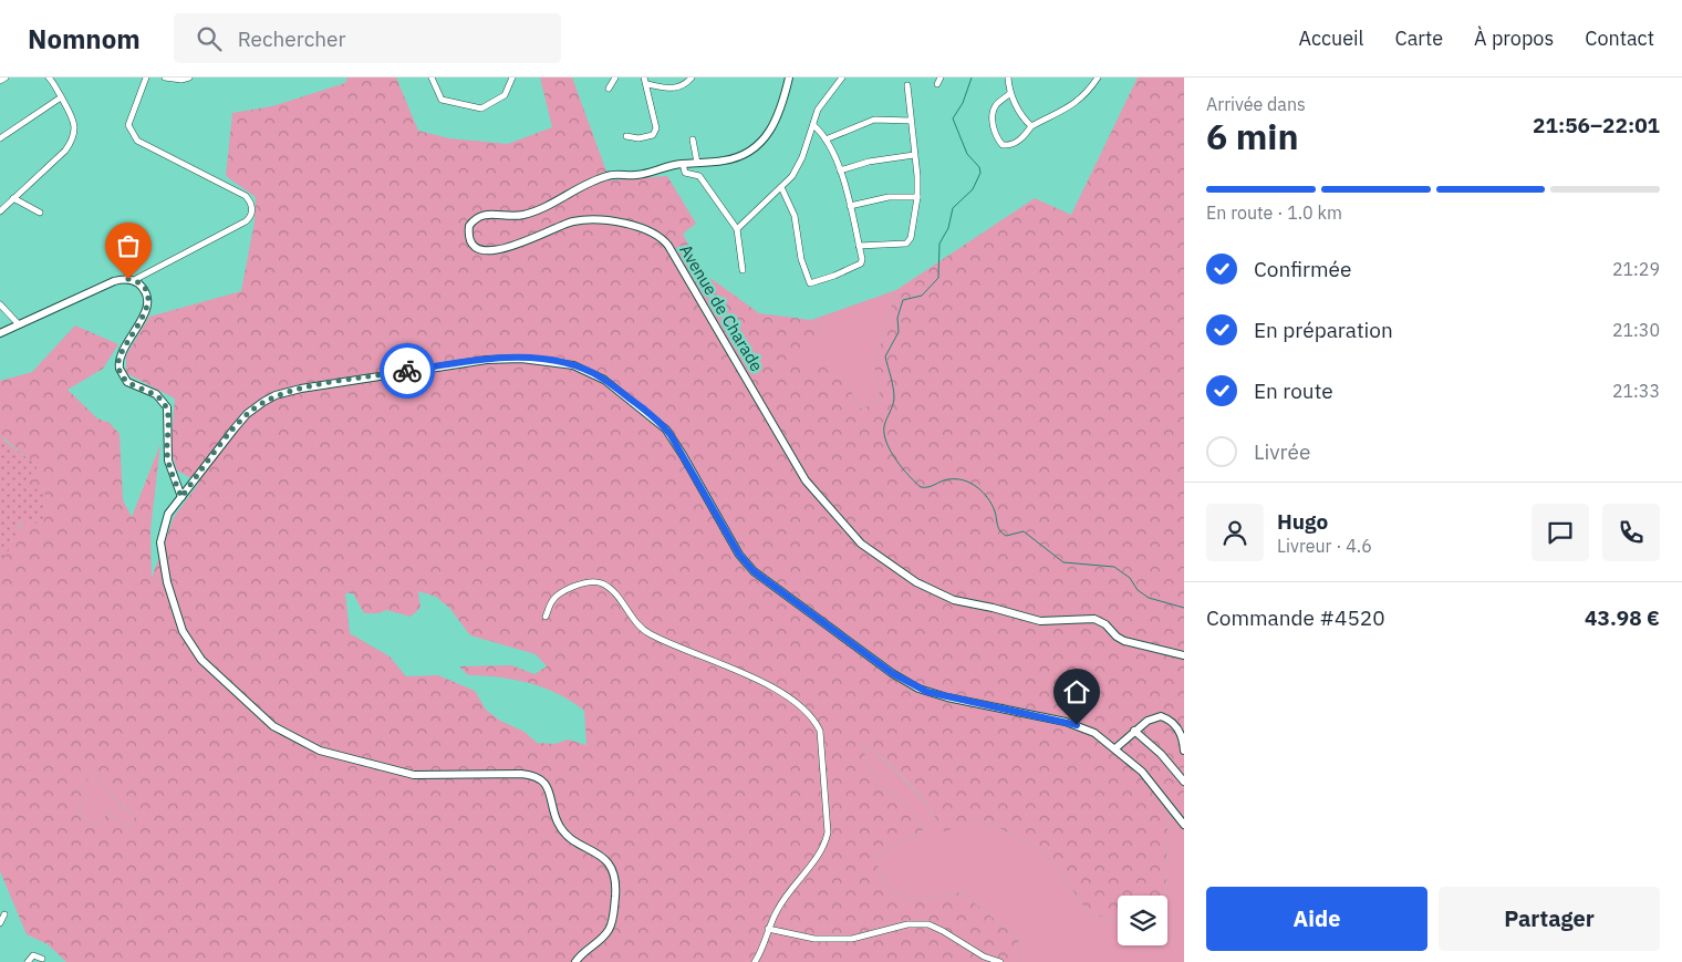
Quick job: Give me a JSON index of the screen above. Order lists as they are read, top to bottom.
{
  "streets": {
    "street": ["Avenue de Charade"]
  },
  "page": {
    "header": "Nomnom",
    "search": "Rechercher",
    "nav": [
      "Accueil",
      "Carte",
      "À propos",
      "Contact"
    ],
    "heading": ["6 min", "Arrivée dans", "21:56–22:01"],
    "panel": [
      "Hugo",
      "Livreur · 4.6",
      "Commande #4520",
      "43.98 €"
    ],
    "bar": "En route · 1.0 km",
    "list": [
      ["Confirmée", "21:29"],
      ["En préparation", "21:30"],
      ["En route", "21:33"],
      "Livrée"
    ],
    "buttons": ["Aide", "Partager"]
  }
}
